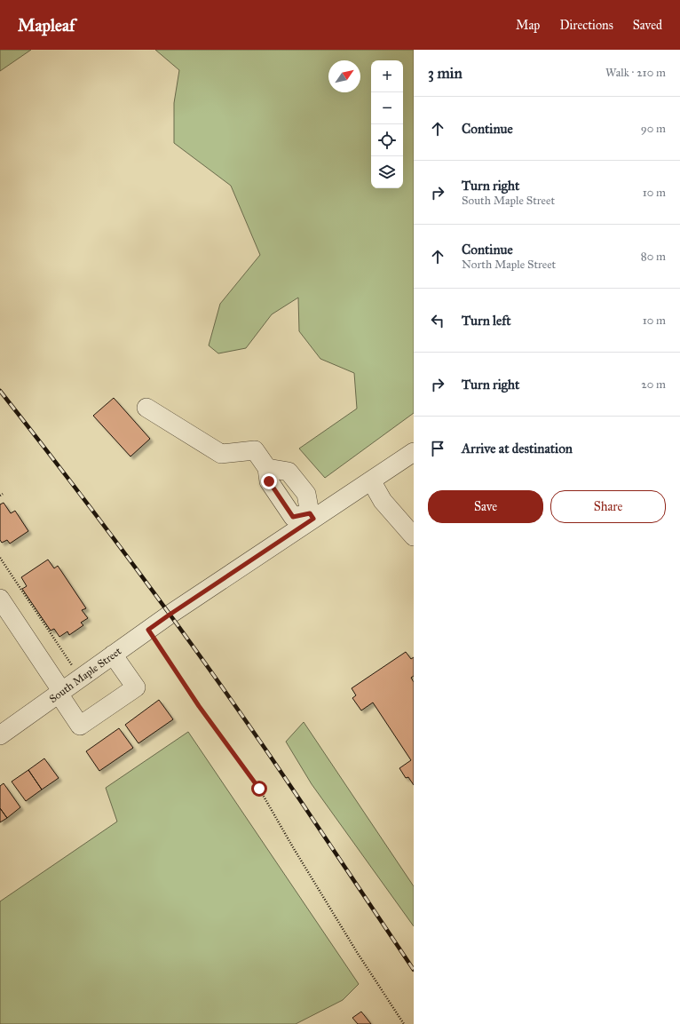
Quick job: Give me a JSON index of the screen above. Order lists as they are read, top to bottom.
{
  "streets": {
    "street": ["South Maple Street"]
  },
  "north": "top right",
  "page": {
    "header": "Mapleaf",
    "nav": ["Map", "Directions", "Saved"],
    "heading": ["3 min", "Walk · 210 m"],
    "map_buttons": ["+", "−"],
    "list": [
      ["Continue", "90 m"],
      ["Turn right", "South Maple Street", "10 m"],
      ["Continue", "North Maple Street", "80 m"],
      ["Turn left", "10 m"],
      ["Turn right", "20 m"],
      "Arrive at destination"
    ],
    "buttons": ["Save", "Share"]
  }
}
